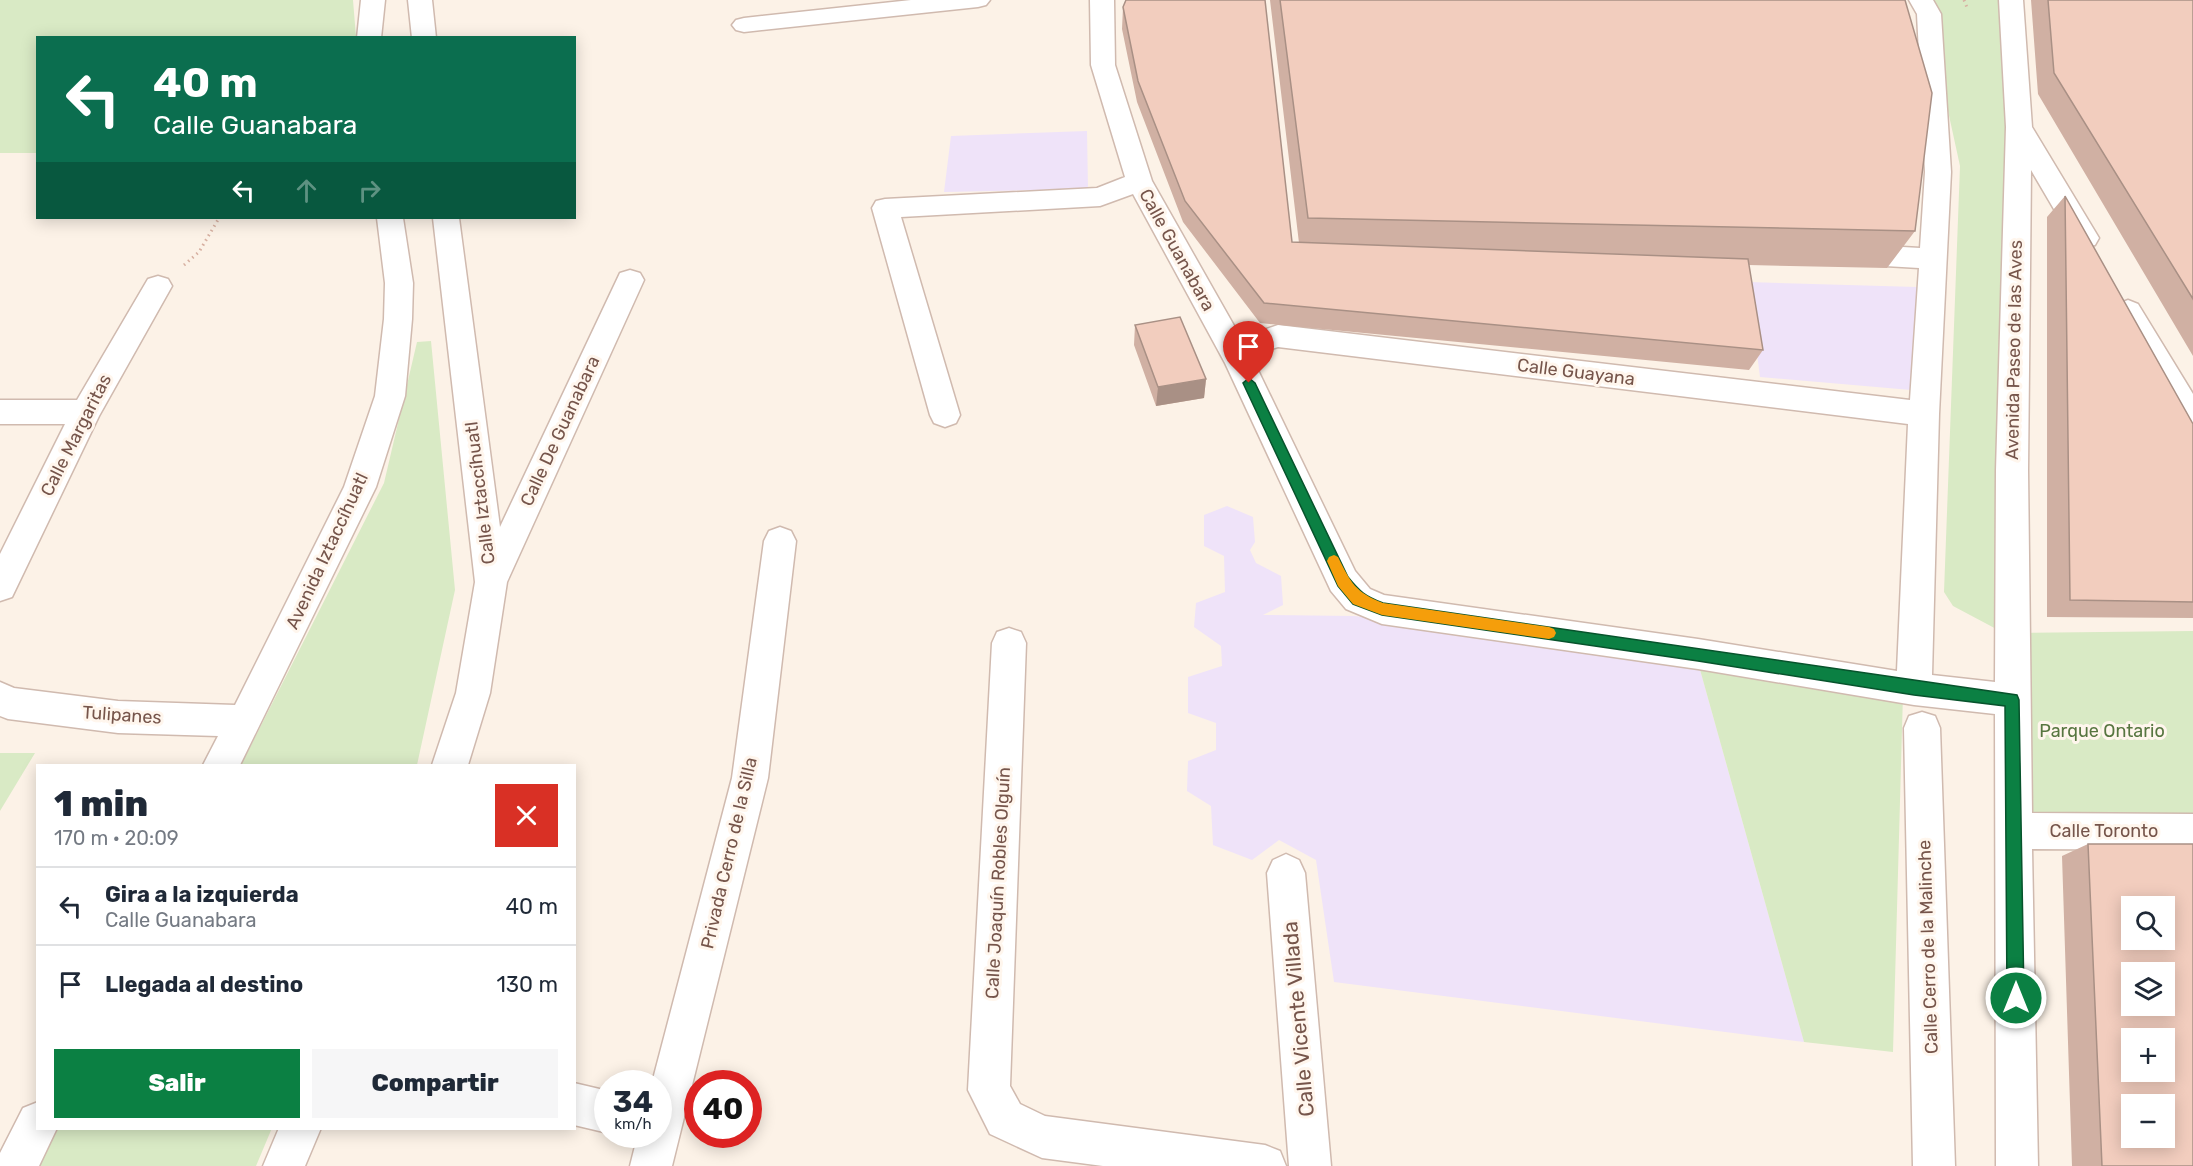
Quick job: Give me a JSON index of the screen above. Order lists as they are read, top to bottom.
{
  "streets": {
    "street": [
      "Calle Guanabara",
      "Avenida Paseo de las Aves",
      "Calle Guayana",
      "Calle De Guanabara",
      "Calle Margaritas",
      "Calle Iztaccíhuatl",
      "Avenida Iztaccíhuatl",
      "Tulipanes",
      "Calle Toronto",
      "Privada Cerro de la Silla",
      "Calle Joaquín Robles Olguín",
      "Calle Cerro de la Malinche",
      "Calle Vicente Villada"
    ]
  },
  "crossings": [
    ["Calle Guanabara", "Avenida Paseo de las Aves"],
    ["Calle Guanabara", "Calle Guayana"],
    ["Calle De Guanabara", "Calle Iztaccíhuatl"],
    ["Avenida Iztaccíhuatl", "Tulipanes"]
  ],
  "parks": ["Parque Ontario"],
  "page": {
    "turn": ["40 m", "Calle Guanabara"],
    "heading": ["1 min", "170 m · 20:09"],
    "list": [
      {
        "name": "Gira a la izquierda",
        "note": "Calle Guanabara",
        "value": "40 m"
      },
      {
        "name": "Llegada al destino",
        "value": "130 m"
      }
    ],
    "map_buttons": ["+", "−"],
    "buttons": ["Salir", "Compartir"],
    "speed": "34 km/h",
    "limit": "40"
  }
}
